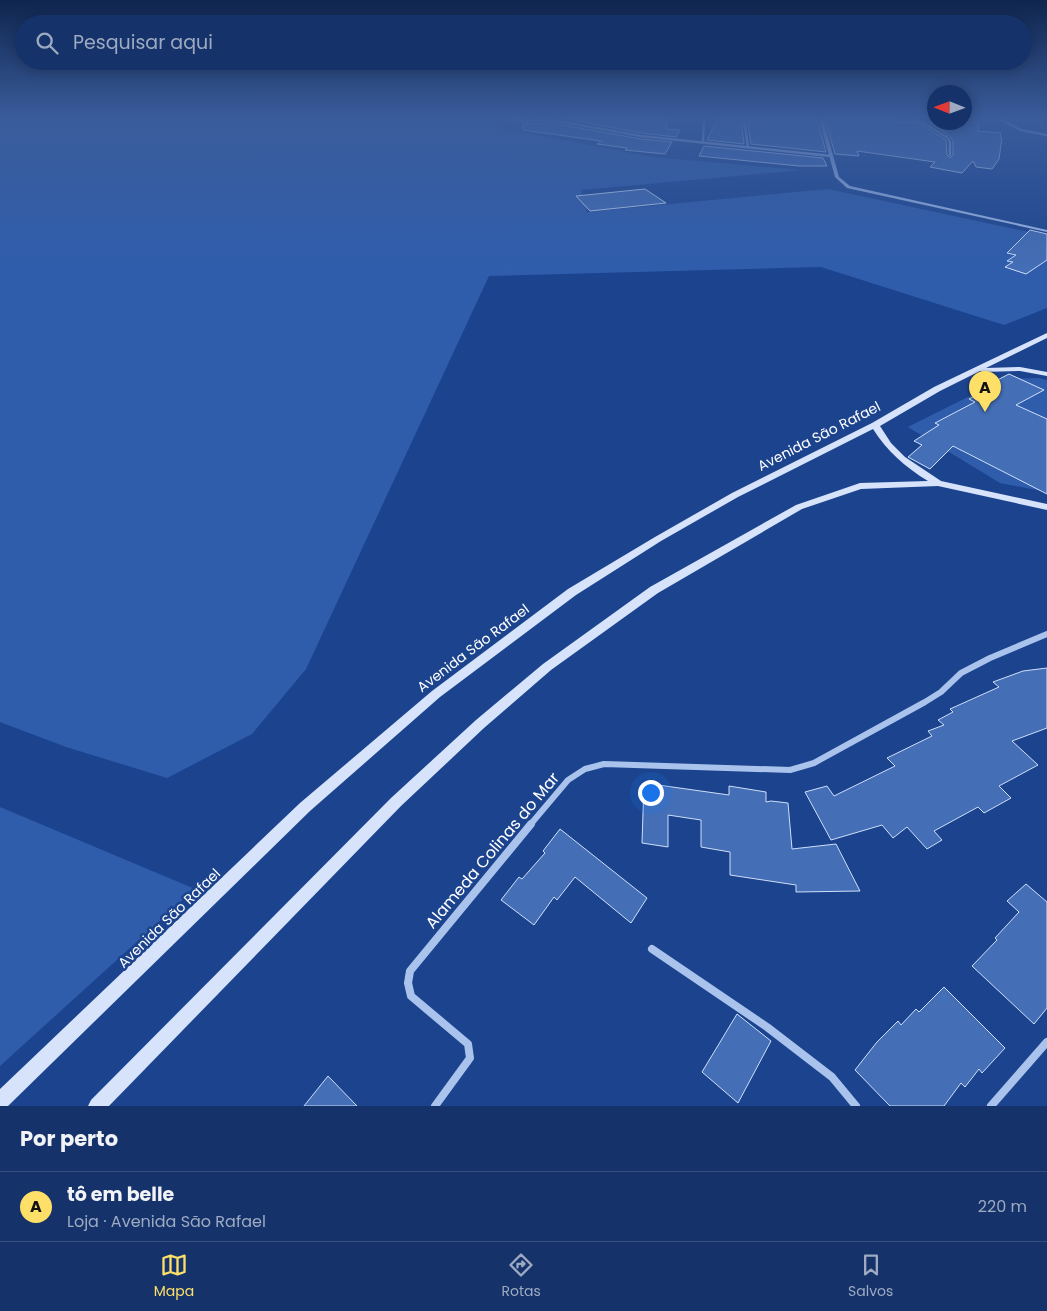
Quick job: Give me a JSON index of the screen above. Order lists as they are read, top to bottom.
{
  "streets": {
    "main road": ["Avenida São Rafael"],
    "street": ["Alameda Colinas do Mar"]
  },
  "north": "left",
  "page": {
    "search": "Pesquisar aqui",
    "pins": "A",
    "heading": "Por perto",
    "list": [
      {
        "mark": "A",
        "name": "tô em belle",
        "note": "Loja · Avenida São Rafael",
        "value": "220 m"
      }
    ],
    "nav": ["Mapa", "Rotas", "Salvos"]
  }
}
